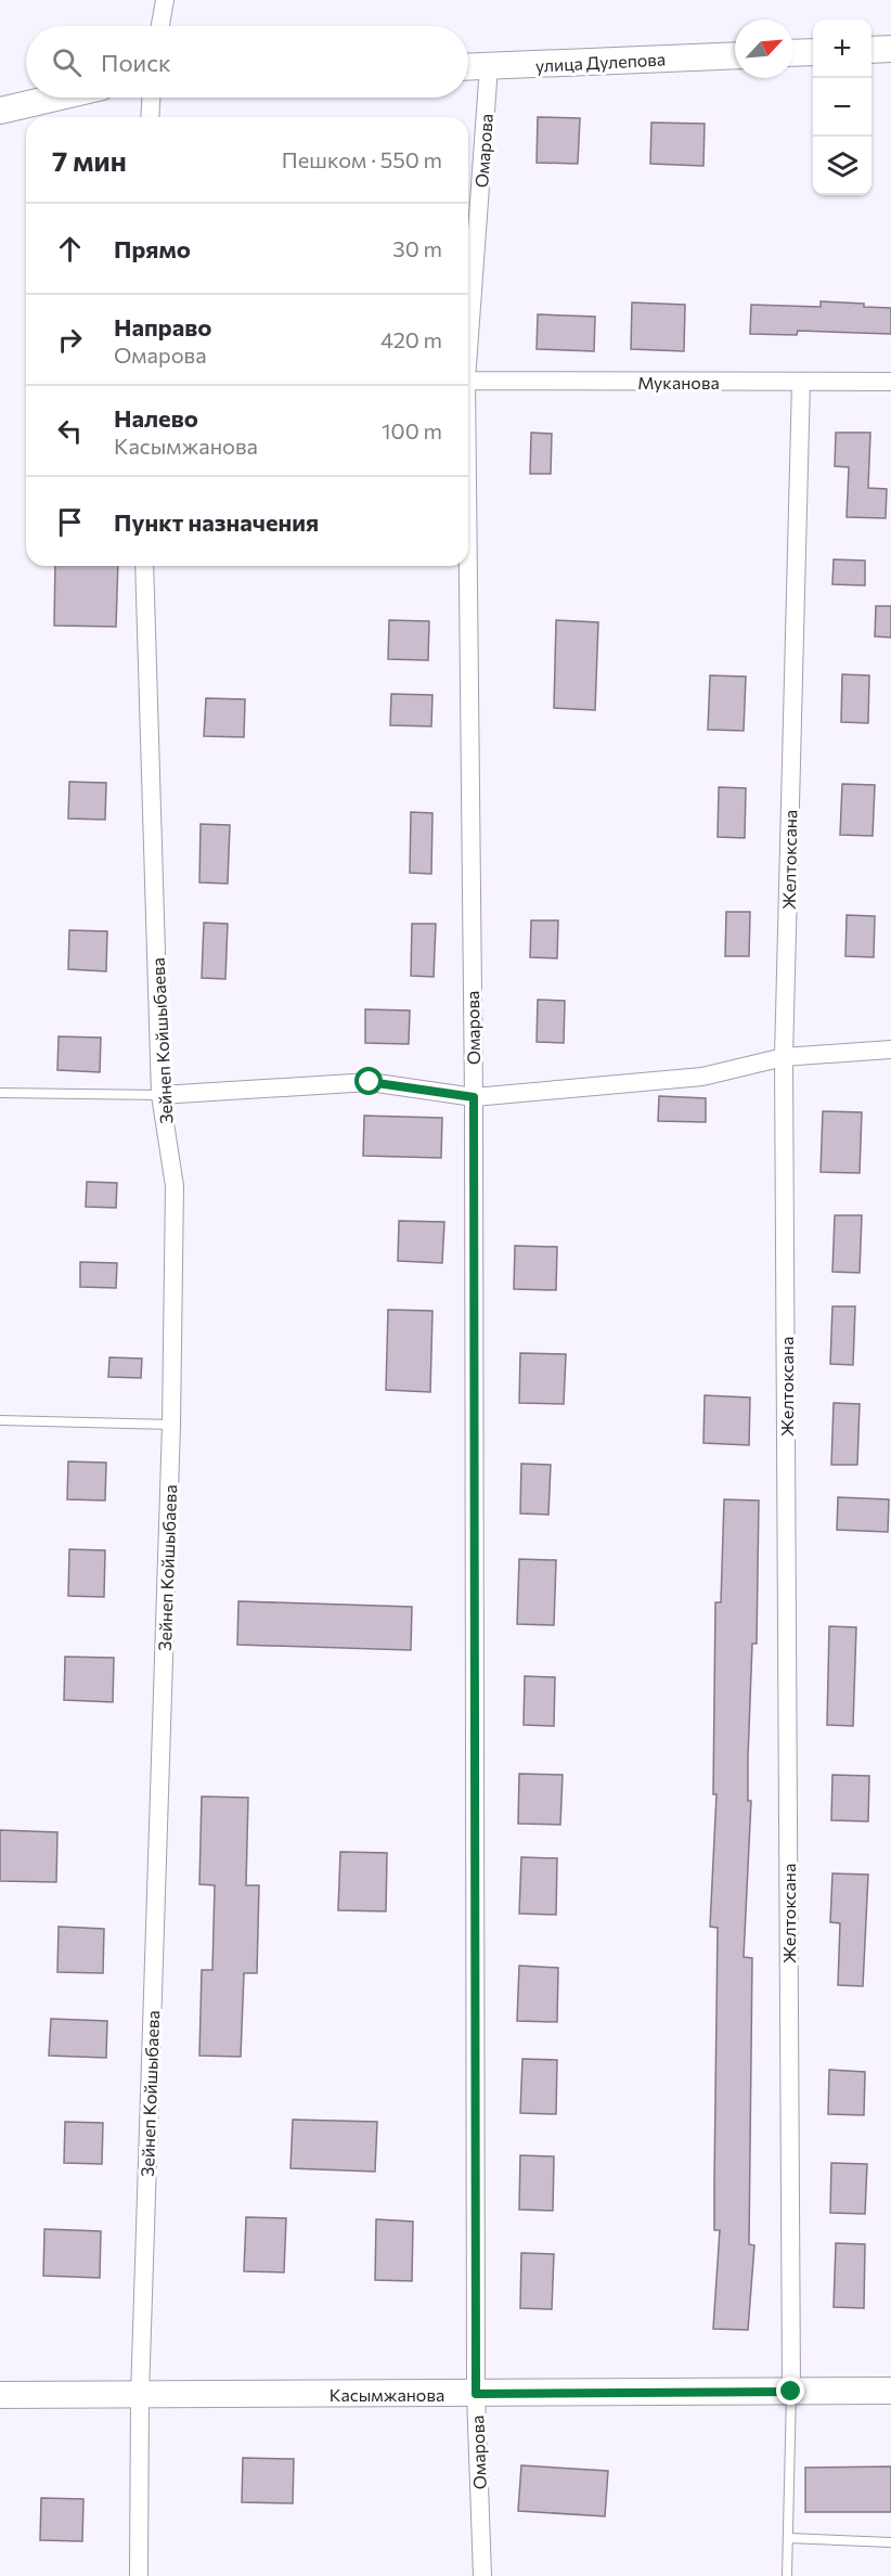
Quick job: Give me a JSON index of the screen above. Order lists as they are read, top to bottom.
{
  "streets": {
    "street": [
      "улица Дулепова",
      "Омарова",
      "Муканова",
      "Желтоксана",
      "Зейнеп Койшыбаева",
      "Касымжанова"
    ]
  },
  "crossings": [
    ["улица Дулепова", "Омарова"],
    ["Омарова", "Касымжанова"],
    ["Муканова", "Желтоксана"],
    ["Желтоксана", "Касымжанова"],
    ["Зейнеп Койшыбаева", "Касымжанова"]
  ],
  "north": "top right",
  "page": {
    "map_buttons": ["+", "−"],
    "search": "Поиск",
    "heading": ["7 мин", "Пешком · 550 m"],
    "list": [
      ["Прямо", "30 m"],
      ["Направо", "Омарова", "420 m"],
      ["Налево", "Касымжанова", "100 m"],
      "Пункт назначения"
    ]
  }
}
